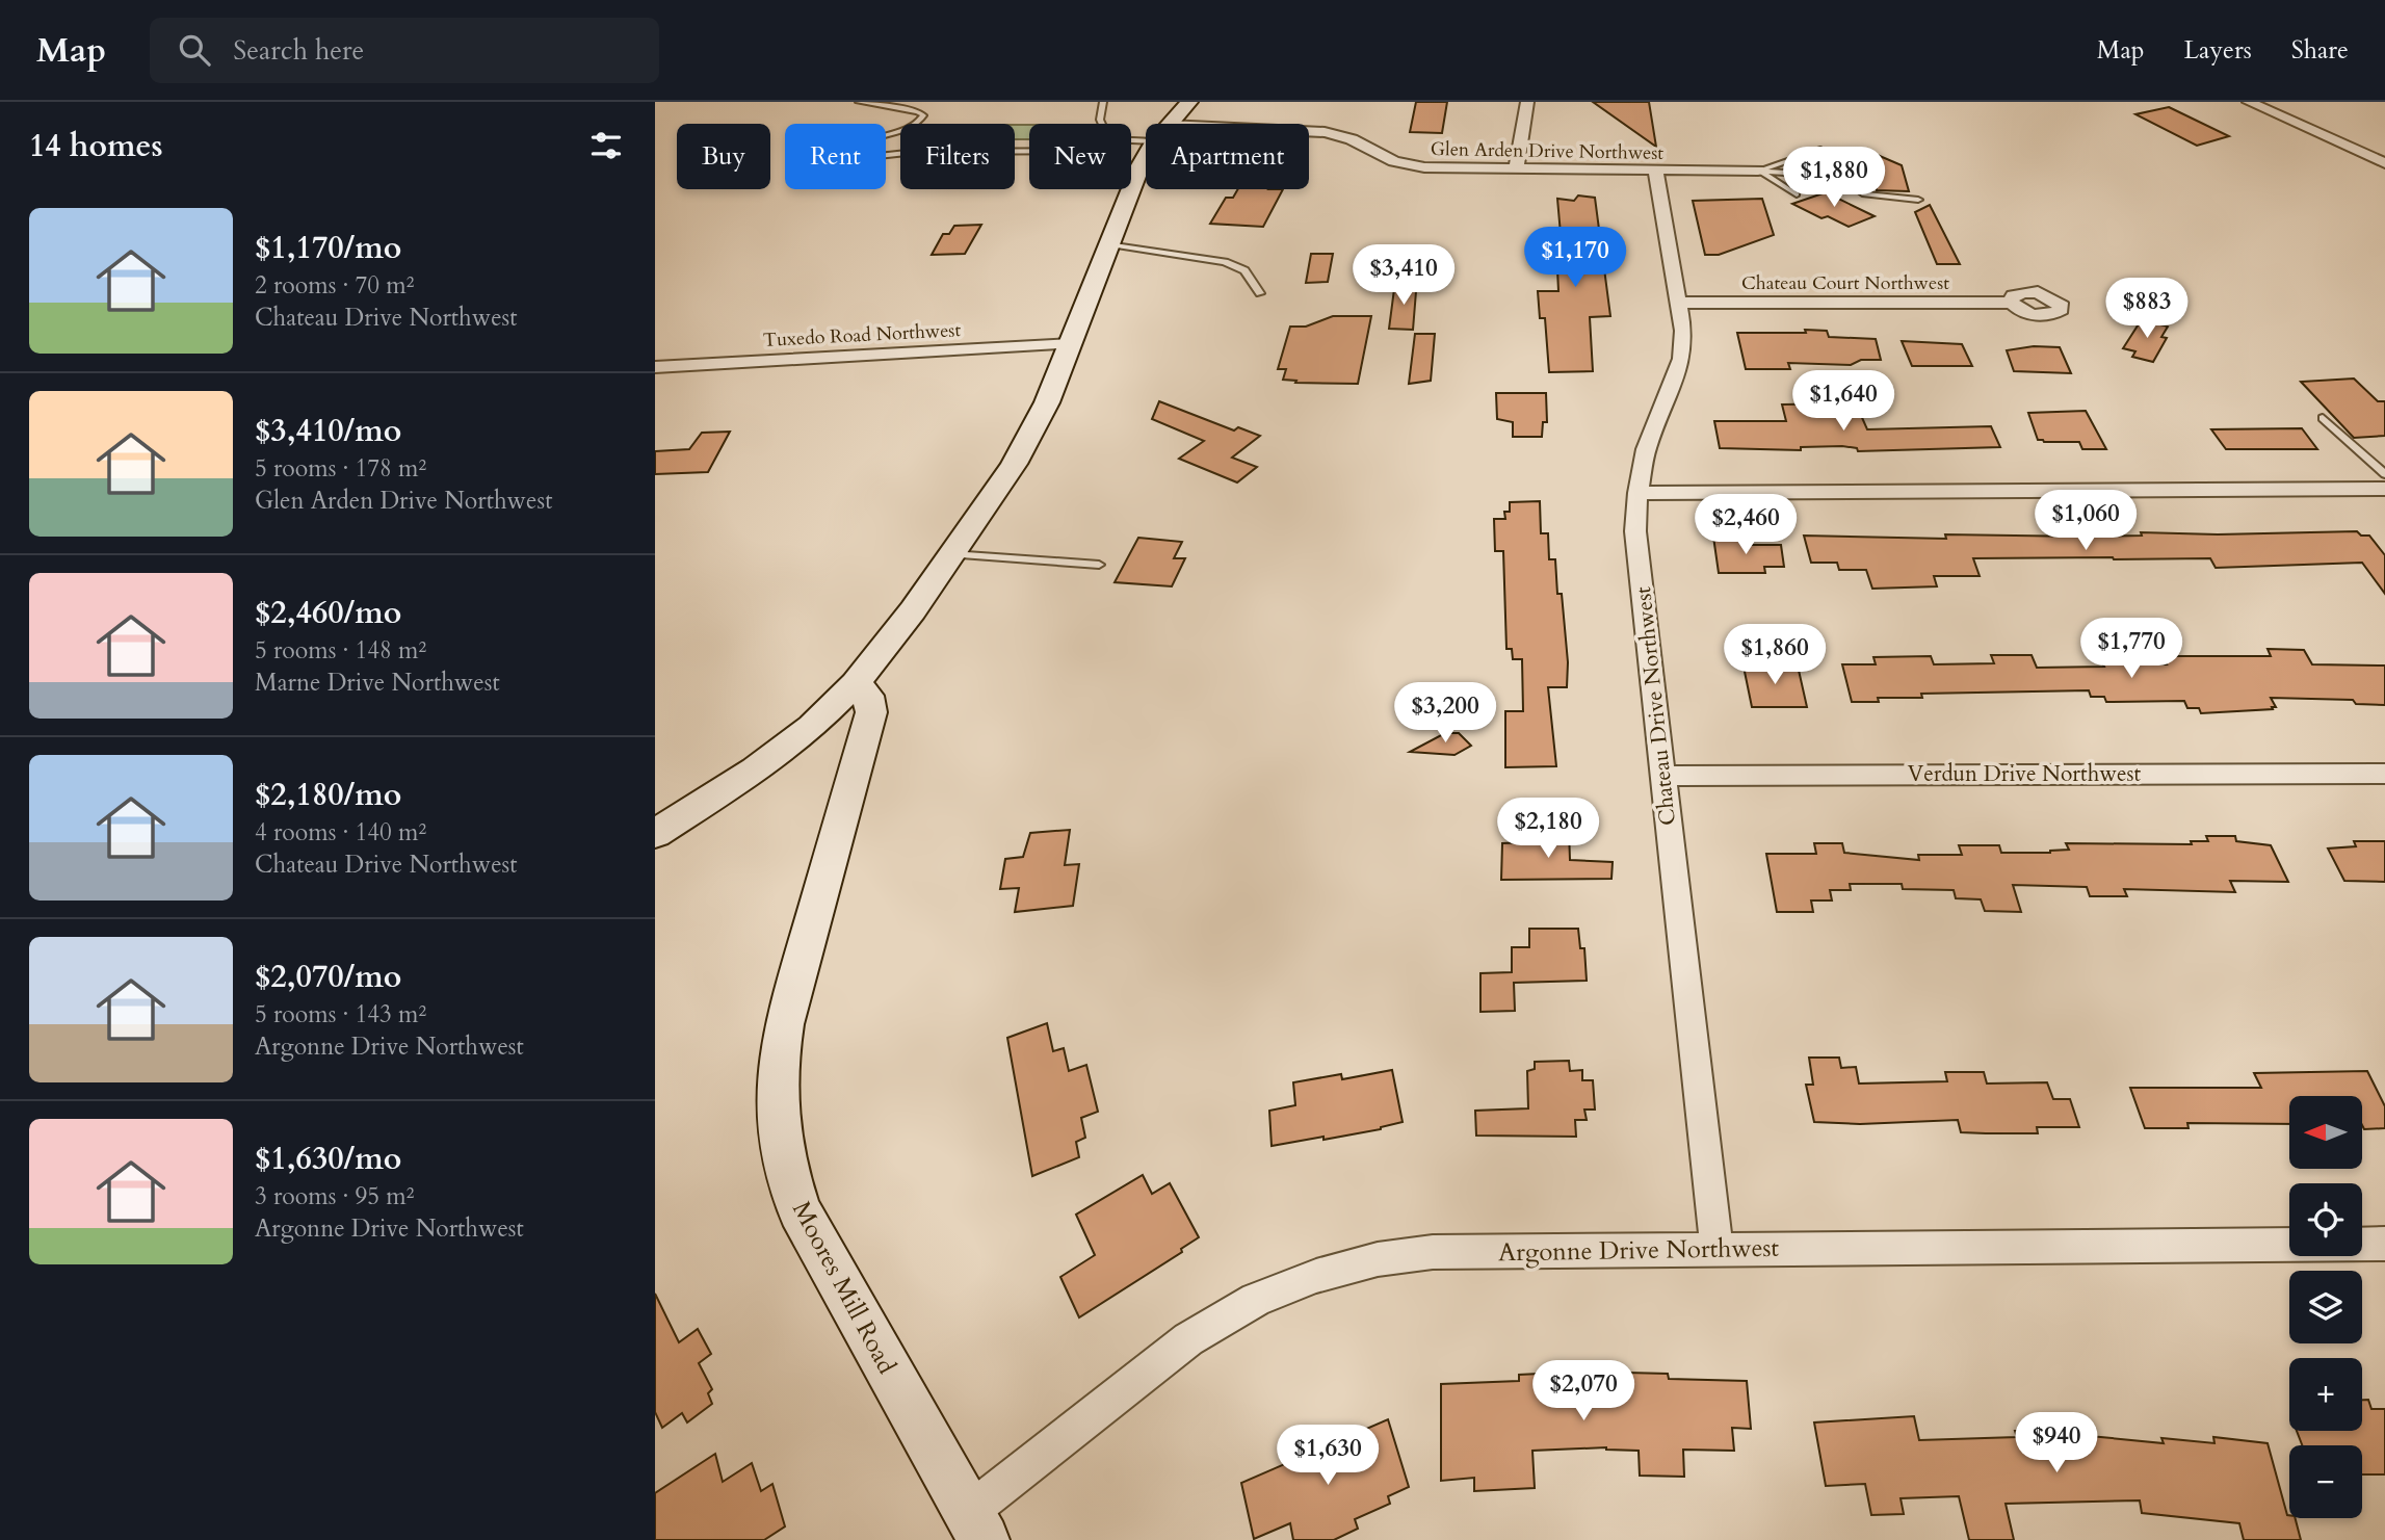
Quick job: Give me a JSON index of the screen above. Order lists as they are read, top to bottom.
{
  "streets": {
    "main road": ["Moores Mill Road"],
    "street": [
      "Glen Arden Drive Northwest",
      "Chateau Court Northwest",
      "Tuxedo Road Northwest",
      "Chateau Drive Northwest",
      "Verdun Drive Northwest",
      "Argonne Drive Northwest"
    ]
  },
  "crossings": [
    ["Glen Arden Drive Northwest", "Chateau Drive Northwest"],
    ["Chateau Court Northwest", "Chateau Drive Northwest"],
    ["Chateau Drive Northwest", "Verdun Drive Northwest"],
    ["Chateau Drive Northwest", "Argonne Drive Northwest"],
    ["Argonne Drive Northwest", "Moores Mill Road"]
  ],
  "north": "left",
  "page": {
    "header": "Map",
    "search": "Search here",
    "nav": ["Map", "Layers", "Share"],
    "heading": "14 homes",
    "chip": [
      "Buy",
      "Rent",
      "Filters",
      "New",
      "Apartment"
    ],
    "price": [
      "$1,880",
      "$1,170",
      "$3,410",
      "$883",
      "$1,640",
      "$1,060",
      "$2,460",
      "$1,770",
      "$1,860",
      "$3,200",
      "$2,180",
      "$2,070",
      "$940",
      "$1,630"
    ],
    "list": [
      {
        "name": "$1,170/mo",
        "note": "2 rooms · 70 m² · Chateau Drive Northwest"
      },
      {
        "name": "$3,410/mo",
        "note": "5 rooms · 178 m² · Glen Arden Drive Northwest"
      },
      {
        "name": "$2,460/mo",
        "note": "5 rooms · 148 m² · Marne Drive Northwest"
      },
      {
        "name": "$2,180/mo",
        "note": "4 rooms · 140 m² · Chateau Drive Northwest"
      },
      {
        "name": "$2,070/mo",
        "note": "5 rooms · 143 m² · Argonne Drive Northwest"
      },
      {
        "name": "$1,630/mo",
        "note": "3 rooms · 95 m² · Argonne Drive Northwest"
      }
    ],
    "map_buttons": ["+", "−"]
  }
}
